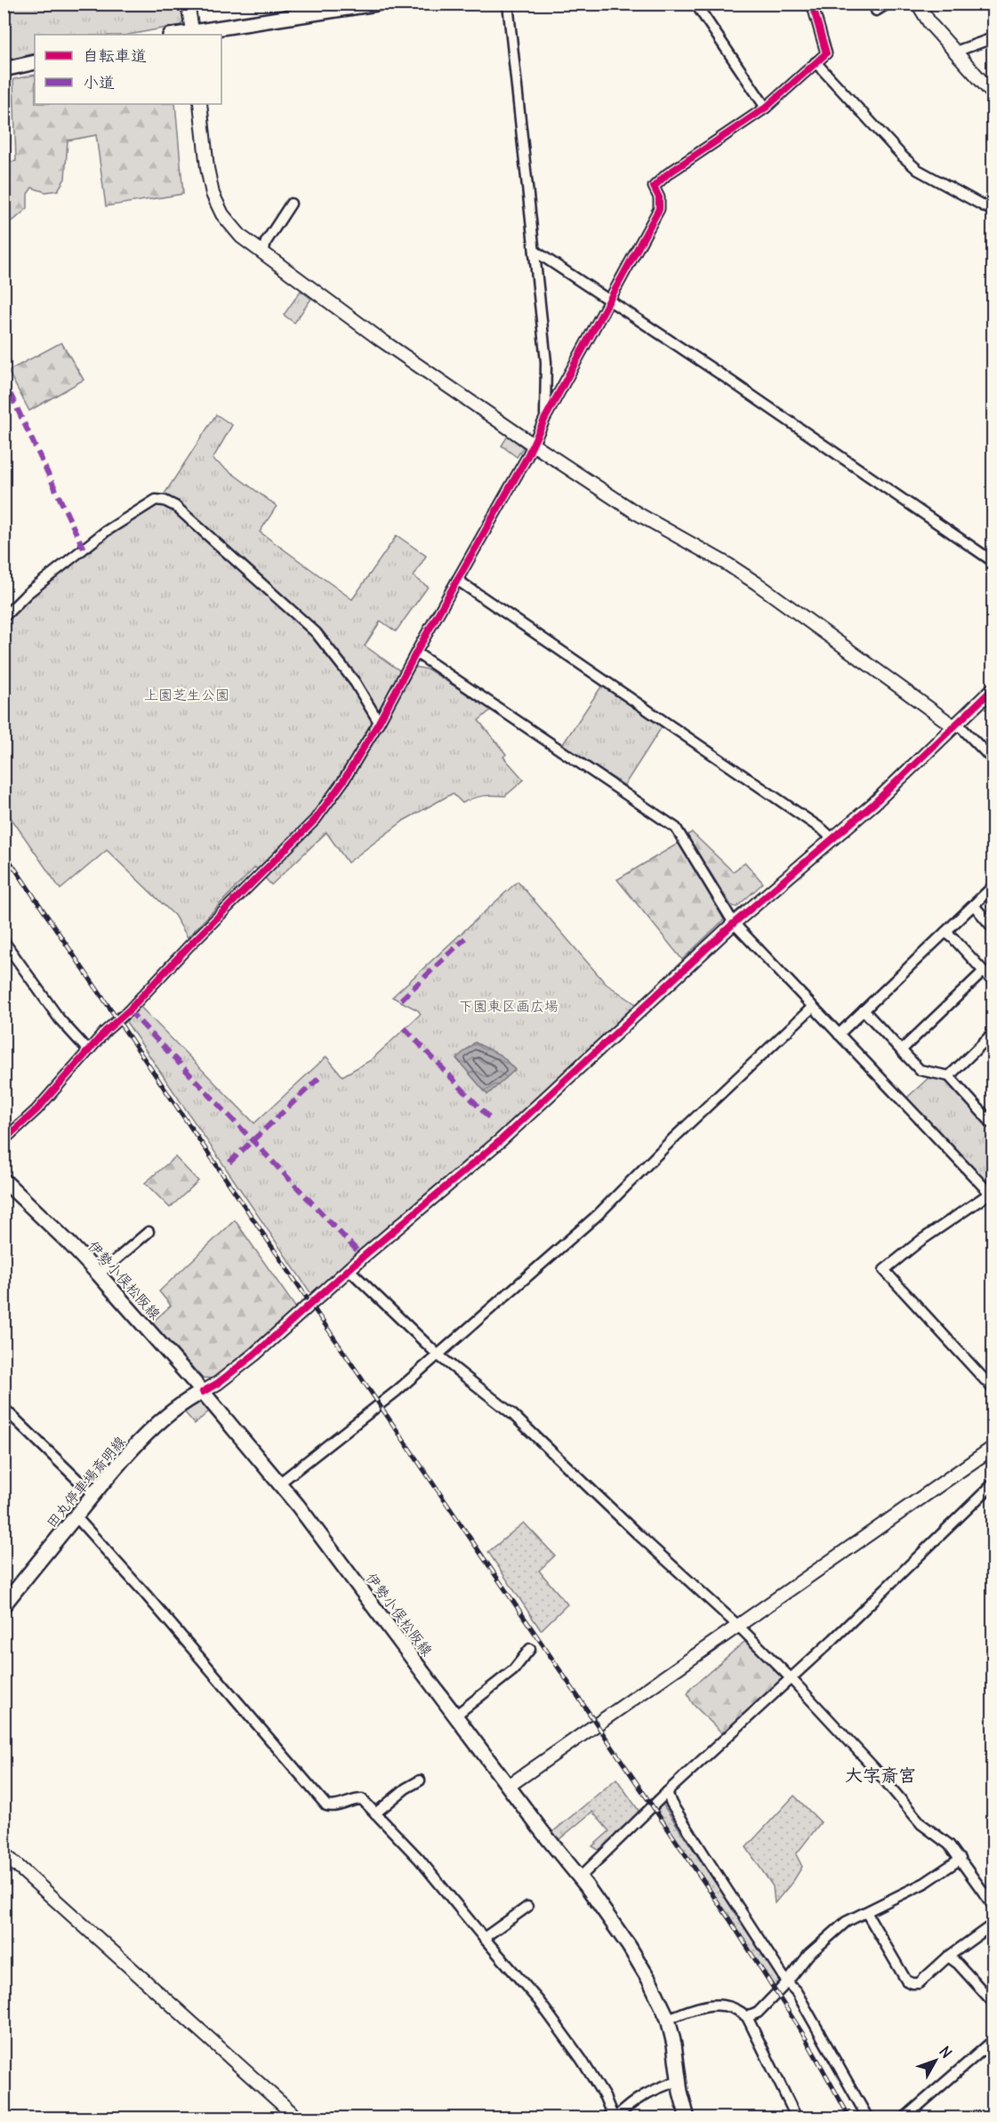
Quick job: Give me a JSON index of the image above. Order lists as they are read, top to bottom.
{
  "streets": {
    "main road": ["伊勢小俣松阪線", "田丸停車場斎明線"]
  },
  "crossings": [
    ["伊勢小俣松阪線", "田丸停車場斎明線"]
  ],
  "districts": ["大字斎宮"],
  "parks": ["上園芝生公園", "下園東区画広場"],
  "legend": ["自転車道", "小道"],
  "north": "top right"
}
